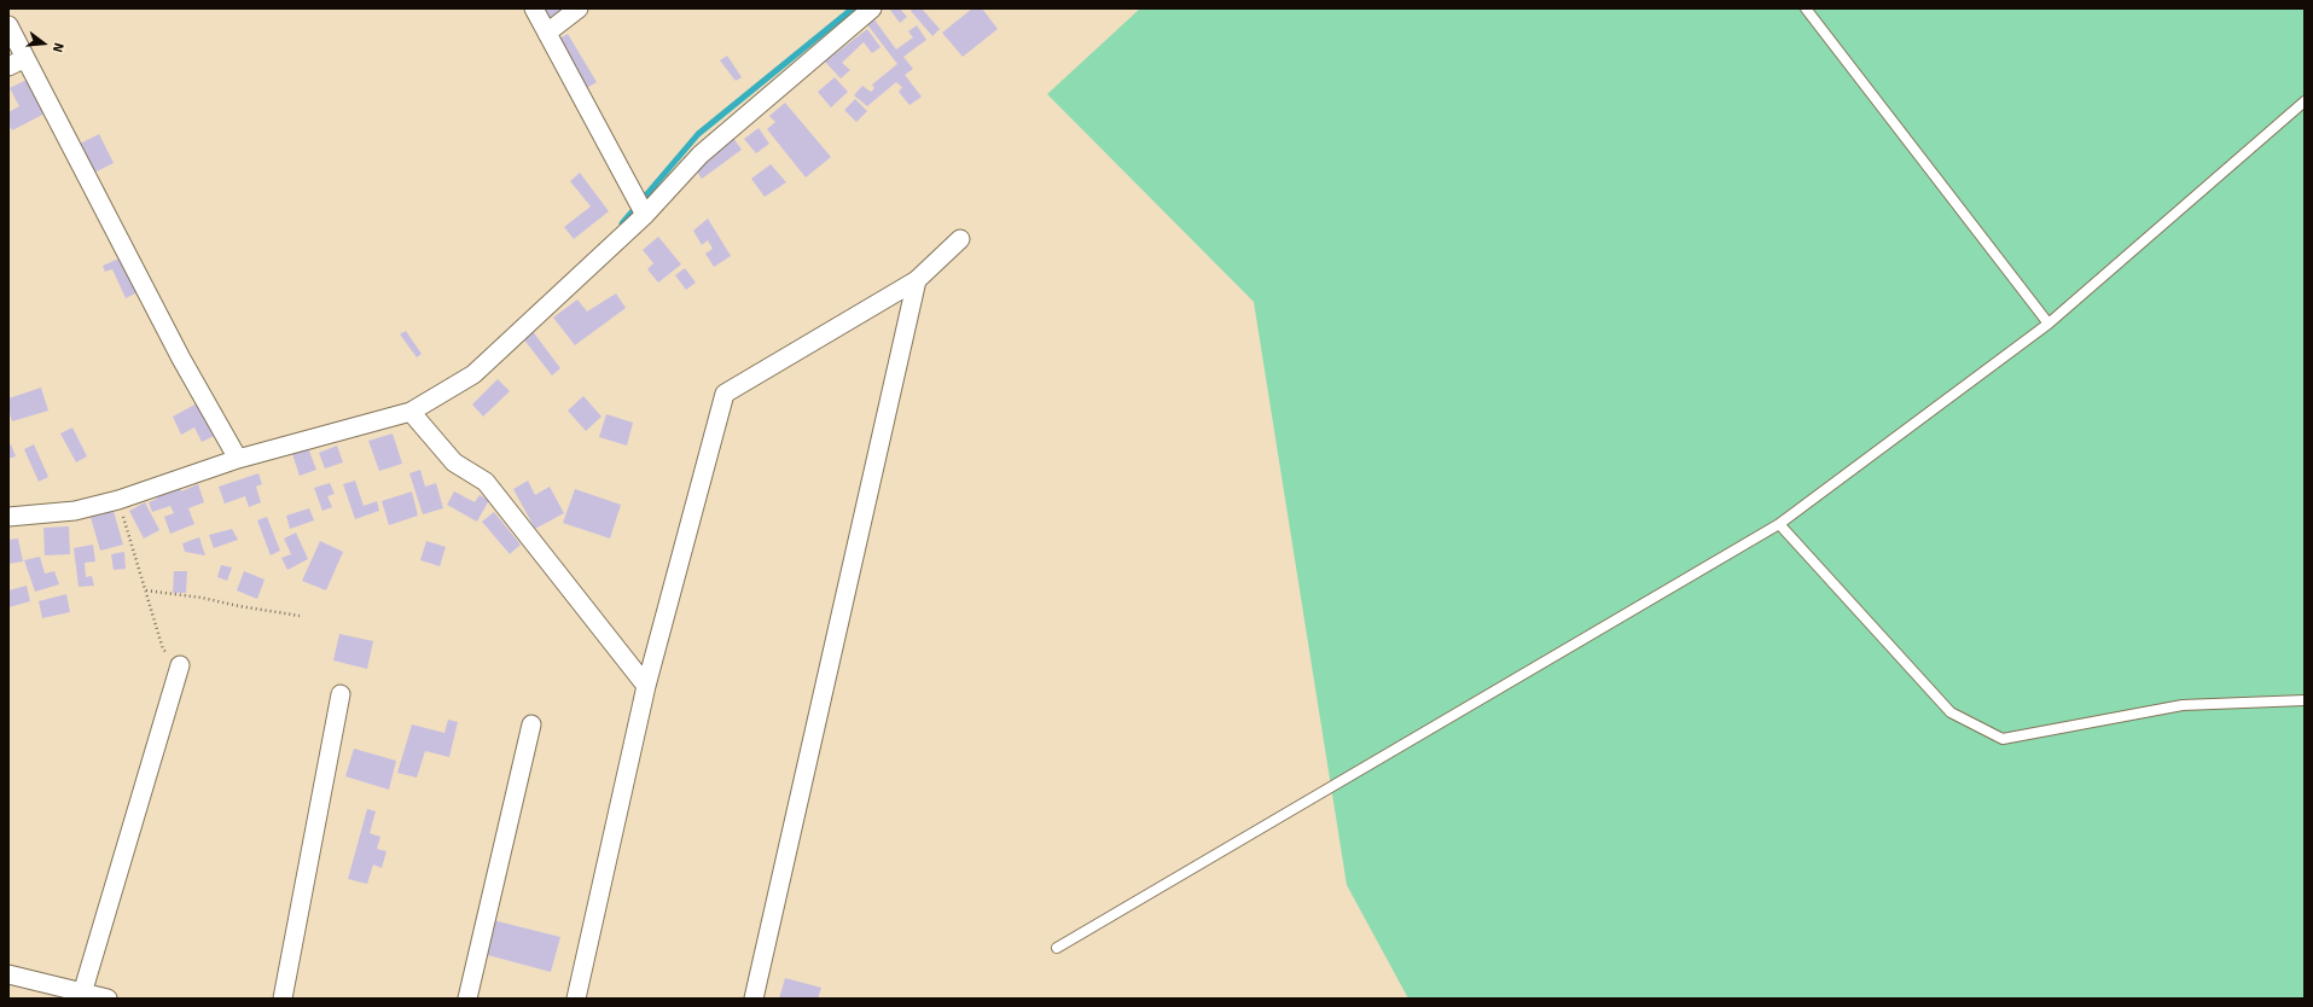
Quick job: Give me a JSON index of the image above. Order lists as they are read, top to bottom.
{
  "north": "right"
}
